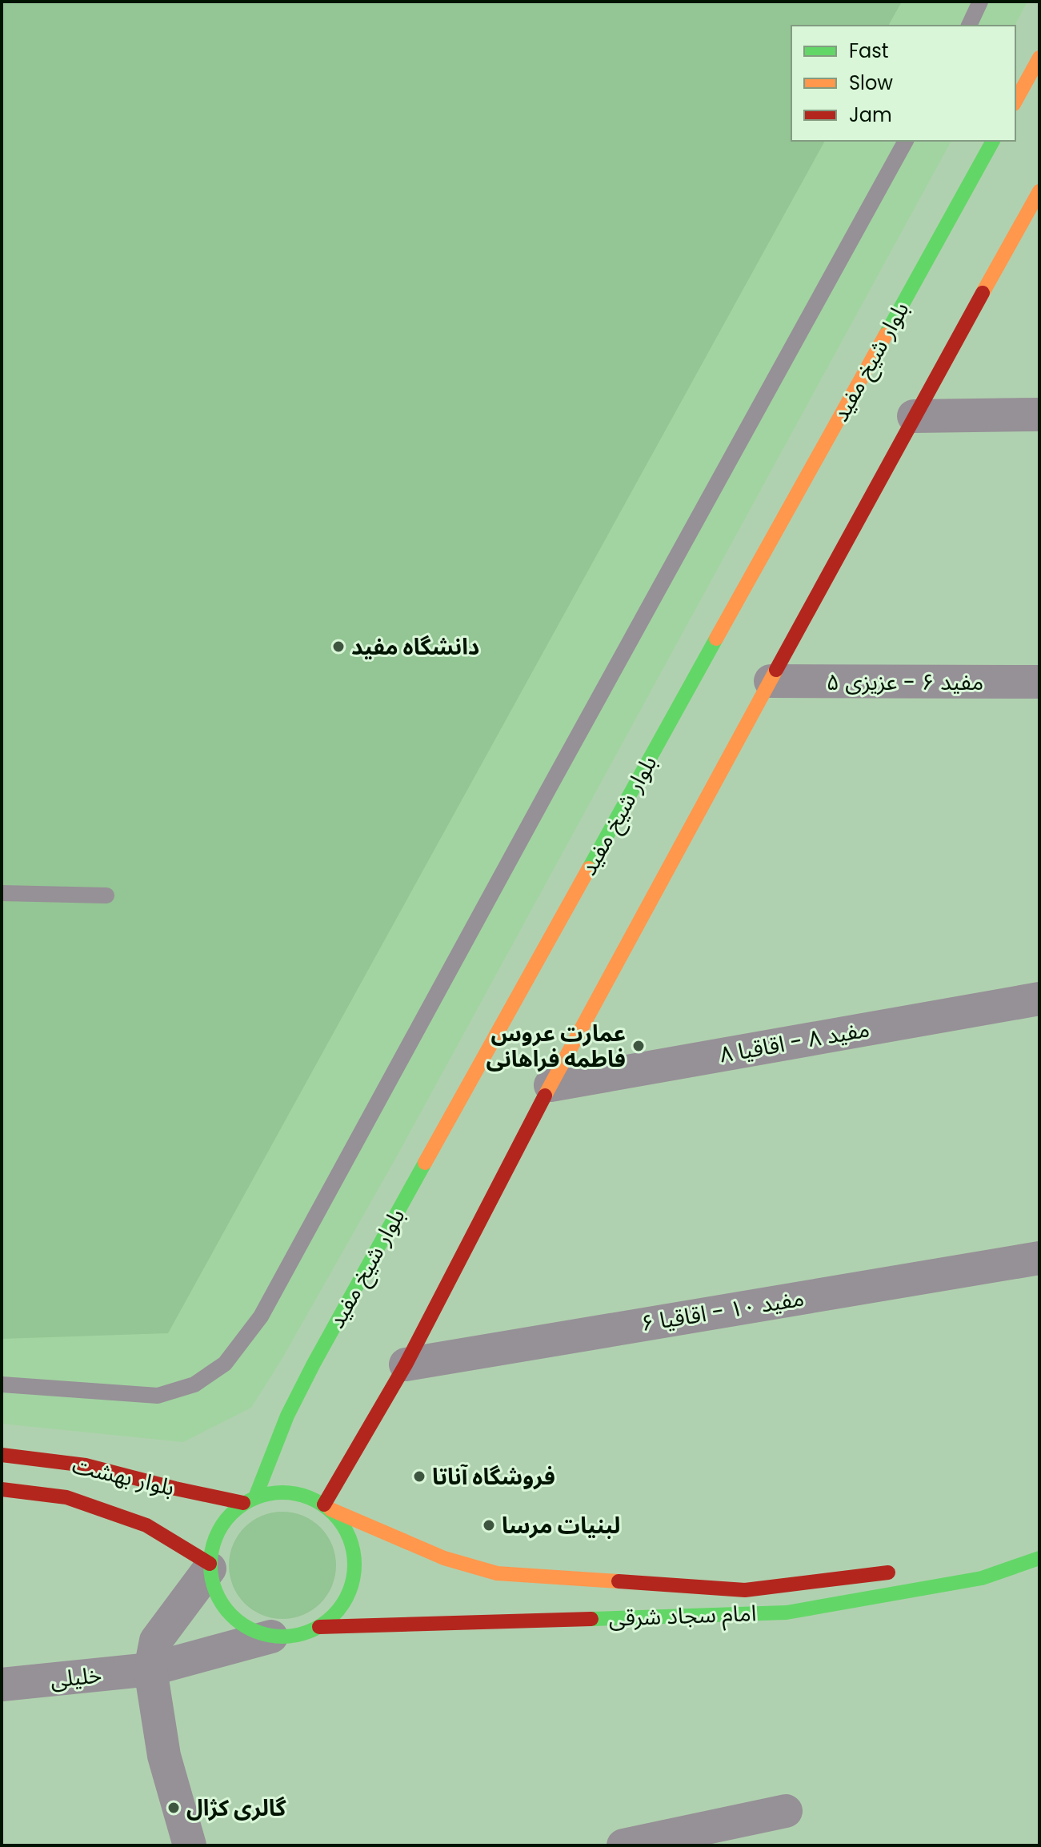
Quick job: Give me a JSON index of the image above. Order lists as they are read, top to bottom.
{
  "streets": {
    "street": [
      "بلوار شیخ مفید",
      "مفید ۶ - عزیزی ۵",
      "مفید ۸ - اقاقیا ۸",
      "مفید ۱۰ - اقاقیا ۶",
      "بلوار بهشت",
      "امام سجاد شرقی",
      "خلیلی"
    ]
  },
  "crossings": [
    ["بلوار شیخ مفید", "بلوار بهشت"],
    ["بلوار شیخ مفید", "امام سجاد شرقی"],
    ["بلوار شیخ مفید", "خلیلی"],
    ["بلوار بهشت", "امام سجاد شرقی"],
    ["بلوار بهشت", "خلیلی"],
    ["امام سجاد شرقی", "خلیلی"]
  ],
  "places": [
    "دانشگاه مفید",
    "عمارت عروس فاطمه فراهانی",
    "فروشگاه آناتا",
    "لبنیات مرسا",
    "گالری کژال"
  ],
  "legend": ["Fast", "Slow", "Jam"]
}
